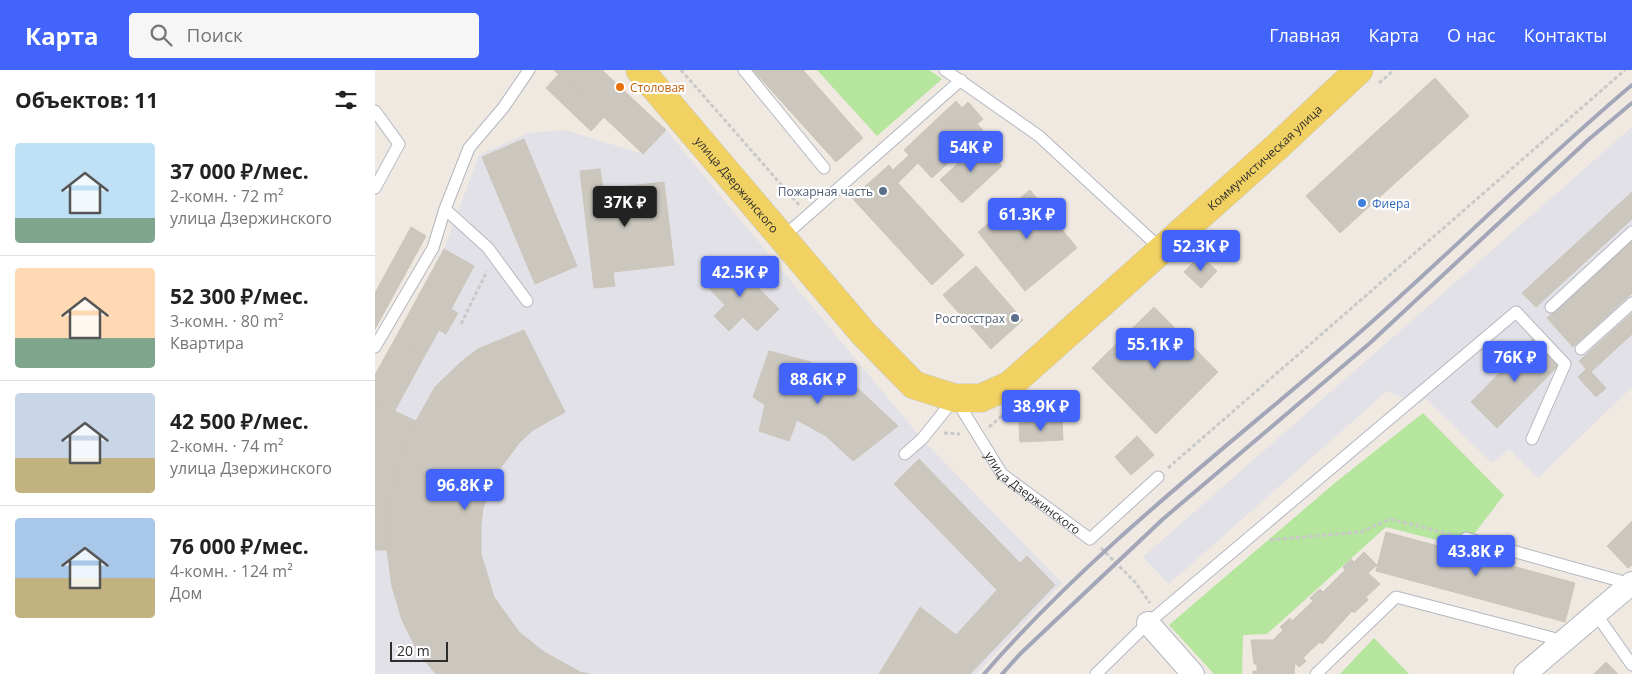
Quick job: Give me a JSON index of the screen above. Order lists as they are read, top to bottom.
{
  "streets": {
    "main road": ["Коммунистическая улица", "улица Дзержинского"]
  },
  "crossings": [
    ["Коммунистическая улица", "улица Дзержинского"]
  ],
  "places": [
    "Столовая",
    "Пожарная часть",
    "Фиера",
    "Росгосстрах"
  ],
  "scale_bar": "20 m",
  "page": {
    "header": "Карта",
    "search": "Поиск",
    "nav": [
      "Главная",
      "Карта",
      "О нас",
      "Контакты"
    ],
    "heading": "Объектов: 11",
    "list": [
      {
        "name": "37 000 ₽/мес.",
        "note": "2-комн. · 72 m² · улица Дзержинского"
      },
      {
        "name": "52 300 ₽/мес.",
        "note": "3-комн. · 80 m² · Квартира"
      },
      {
        "name": "42 500 ₽/мес.",
        "note": "2-комн. · 74 m² · улица Дзержинского"
      },
      {
        "name": "76 000 ₽/мес.",
        "note": "4-комн. · 124 m² · Дом"
      }
    ],
    "price": [
      "54K ₽",
      "37K ₽",
      "61.3K ₽",
      "52.3K ₽",
      "42.5K ₽",
      "55.1K ₽",
      "76K ₽",
      "88.6K ₽",
      "38.9K ₽",
      "96.8K ₽",
      "43.8K ₽"
    ],
    "scale": "20 m"
  }
}
